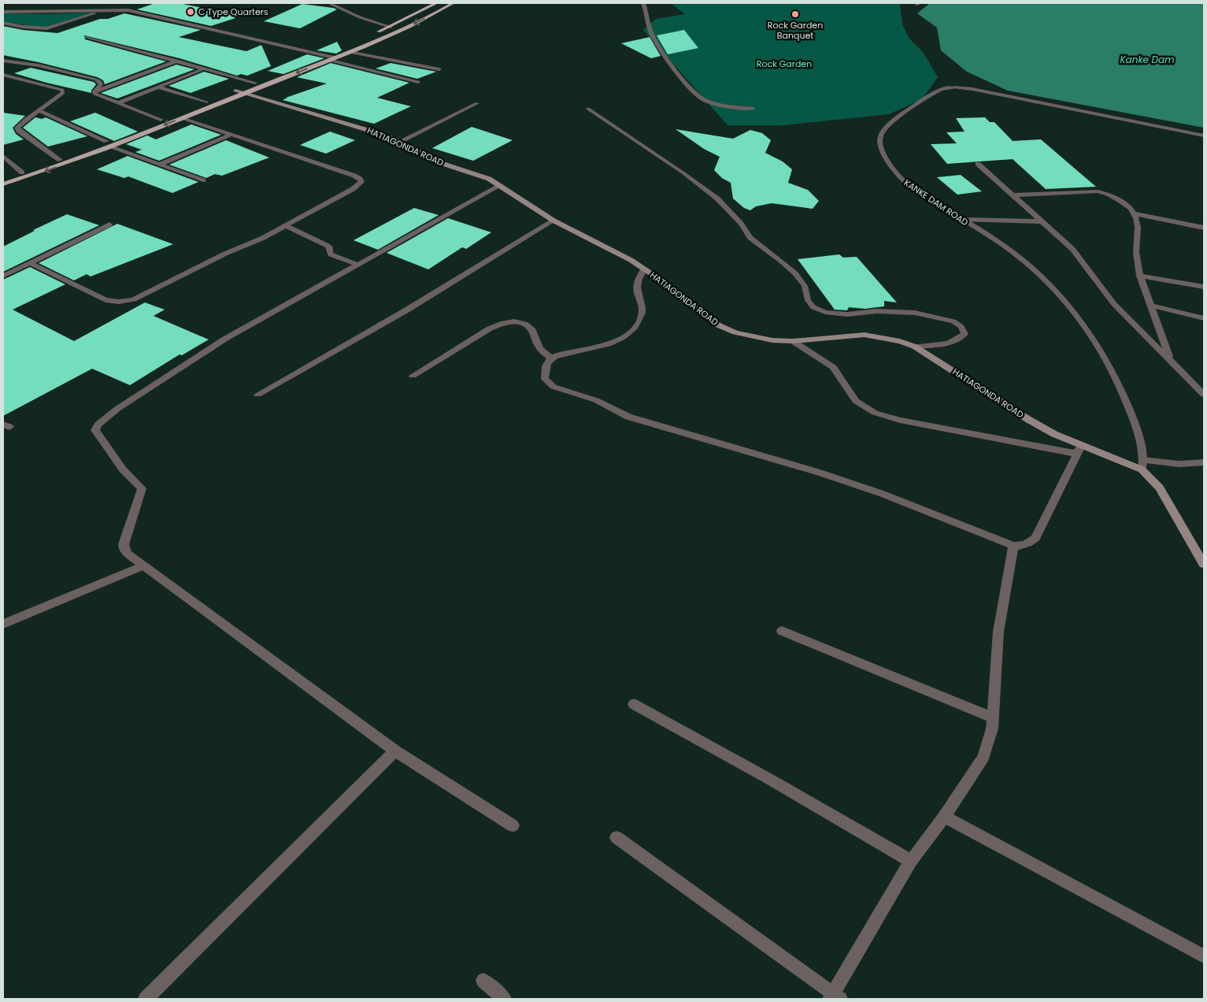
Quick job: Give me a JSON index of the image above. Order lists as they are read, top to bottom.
{
  "streets": {
    "street": ["HATIAGONDA ROAD", "KANKE DAM ROAD"]
  },
  "crossings": [
    ["HATIAGONDA ROAD", "KANKE DAM ROAD"]
  ],
  "water": ["Kanke Dam"],
  "parks": ["Rock Garden"],
  "places": ["C Type Quarters", "Rock Garden Banquet"]
}
